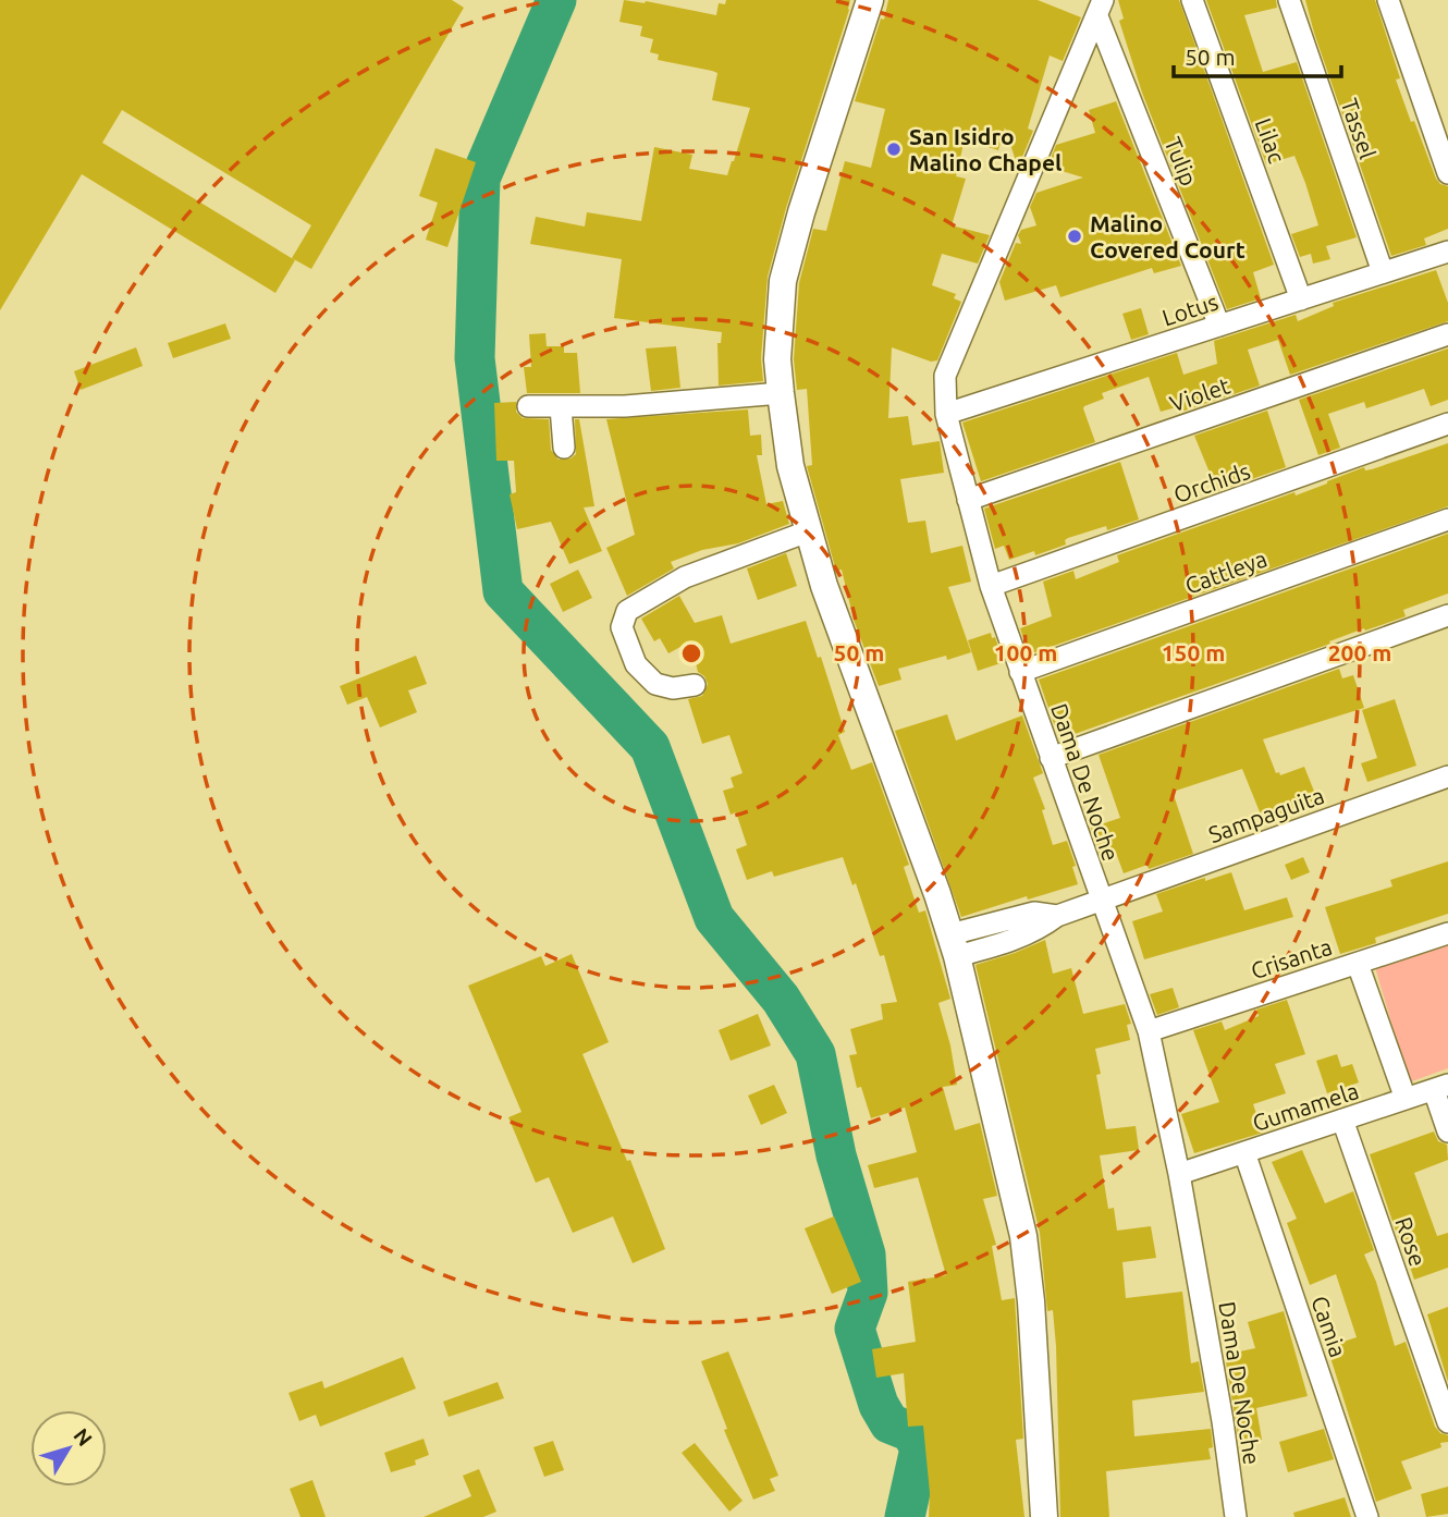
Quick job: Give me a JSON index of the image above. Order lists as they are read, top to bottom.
{
  "streets": {
    "street": [
      "Tassel",
      "Lilac",
      "Tulip",
      "Lotus",
      "Violet",
      "Orchids",
      "Cattleya",
      "Dama De Noche",
      "Sampaguita",
      "Crisanta",
      "Gumamela",
      "Rose",
      "Camia"
    ]
  },
  "crossings": [
    ["Tassel", "Lotus"],
    ["Lilac", "Lotus"],
    ["Tulip", "Lotus"],
    ["Tulip", "Dama De Noche"],
    ["Lotus", "Dama De Noche"],
    ["Violet", "Dama De Noche"],
    ["Orchids", "Dama De Noche"],
    ["Cattleya", "Dama De Noche"],
    ["Dama De Noche", "Sampaguita"],
    ["Dama De Noche", "Crisanta"],
    ["Dama De Noche", "Gumamela"],
    ["Gumamela", "Rose"],
    ["Gumamela", "Camia"]
  ],
  "places": ["San Isidro Malino Chapel", "Malino Covered Court"],
  "scale_bar": "50 m",
  "north": "top right",
  "rings": [
    "50 m",
    "100 m",
    "150 m",
    "200 m"
  ]
}
